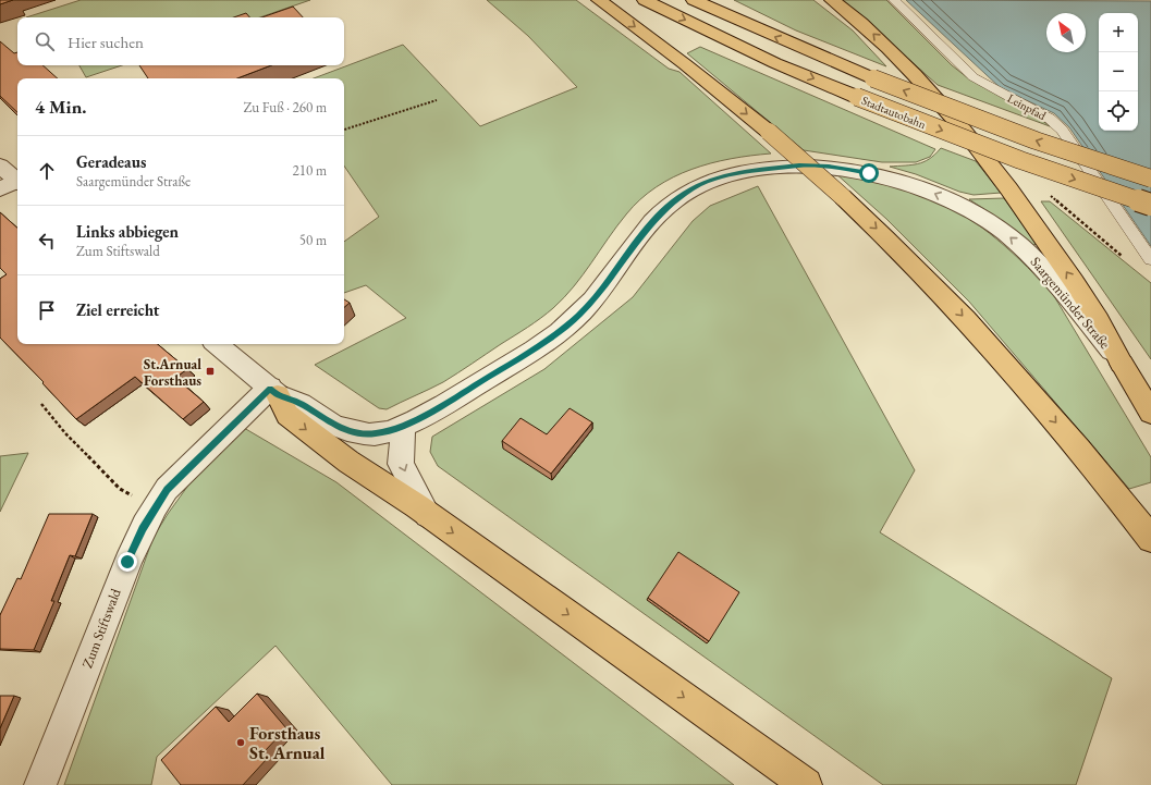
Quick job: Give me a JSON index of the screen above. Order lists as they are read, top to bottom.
{
  "streets": {
    "main road": ["Stadtautobahn", "Saargemünder Straße"],
    "street": ["Zum Stiftswald"],
    "lane": ["Leinpfad"]
  },
  "crossings": [
    ["Saargemünder Straße", "Zum Stiftswald"]
  ],
  "one_way": ["Saargemünder Straße"],
  "places": {
    "transit": ["St.Arnual Forsthaus"],
    "other": ["Forsthaus St. Arnual"]
  },
  "north": "top left",
  "page": {
    "map_buttons": ["+", "−"],
    "search": "Hier suchen",
    "heading": ["4 Min.", "Zu Fuß · 260 m"],
    "list": [
      ["Geradeaus", "Saargemünder Straße", "210 m"],
      ["Links abbiegen", "Zum Stiftswald", "50 m"],
      "Ziel erreicht"
    ]
  }
}
